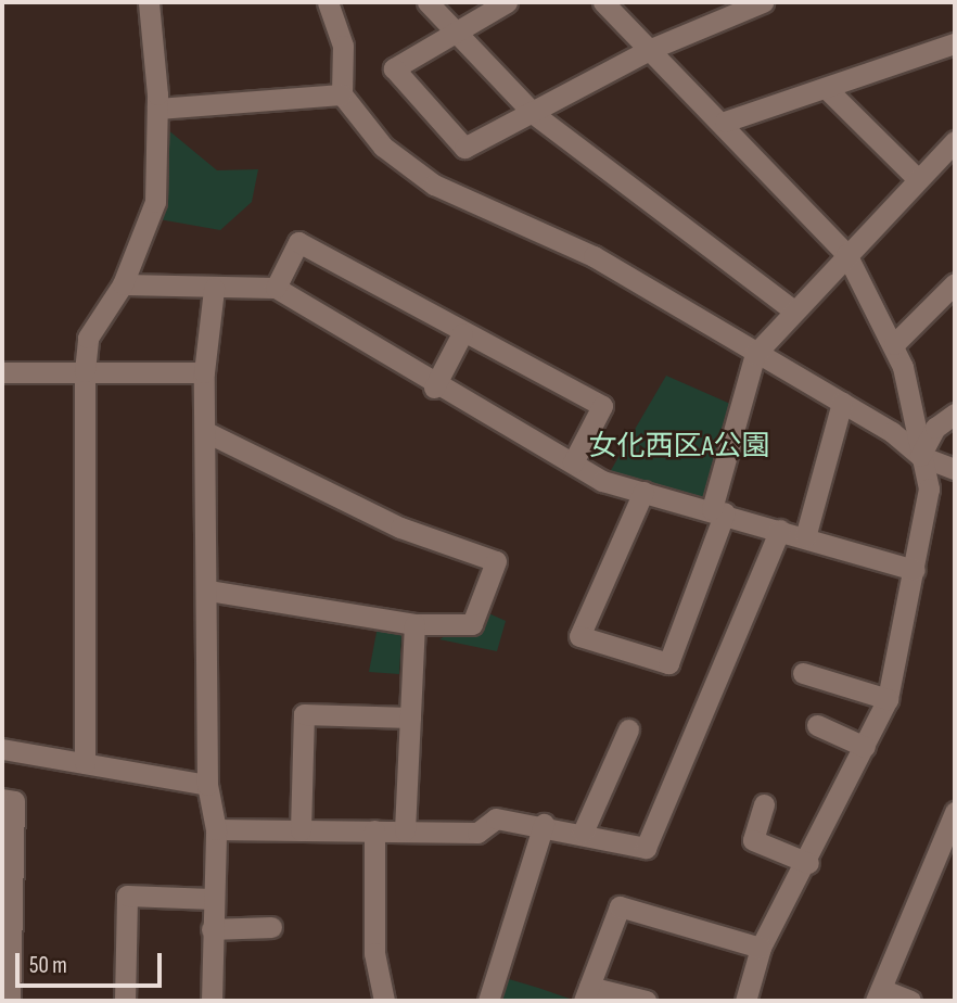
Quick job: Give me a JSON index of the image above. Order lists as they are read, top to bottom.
{
  "parks": ["女化西区A公園"],
  "scale_bar": "50 m"
}
